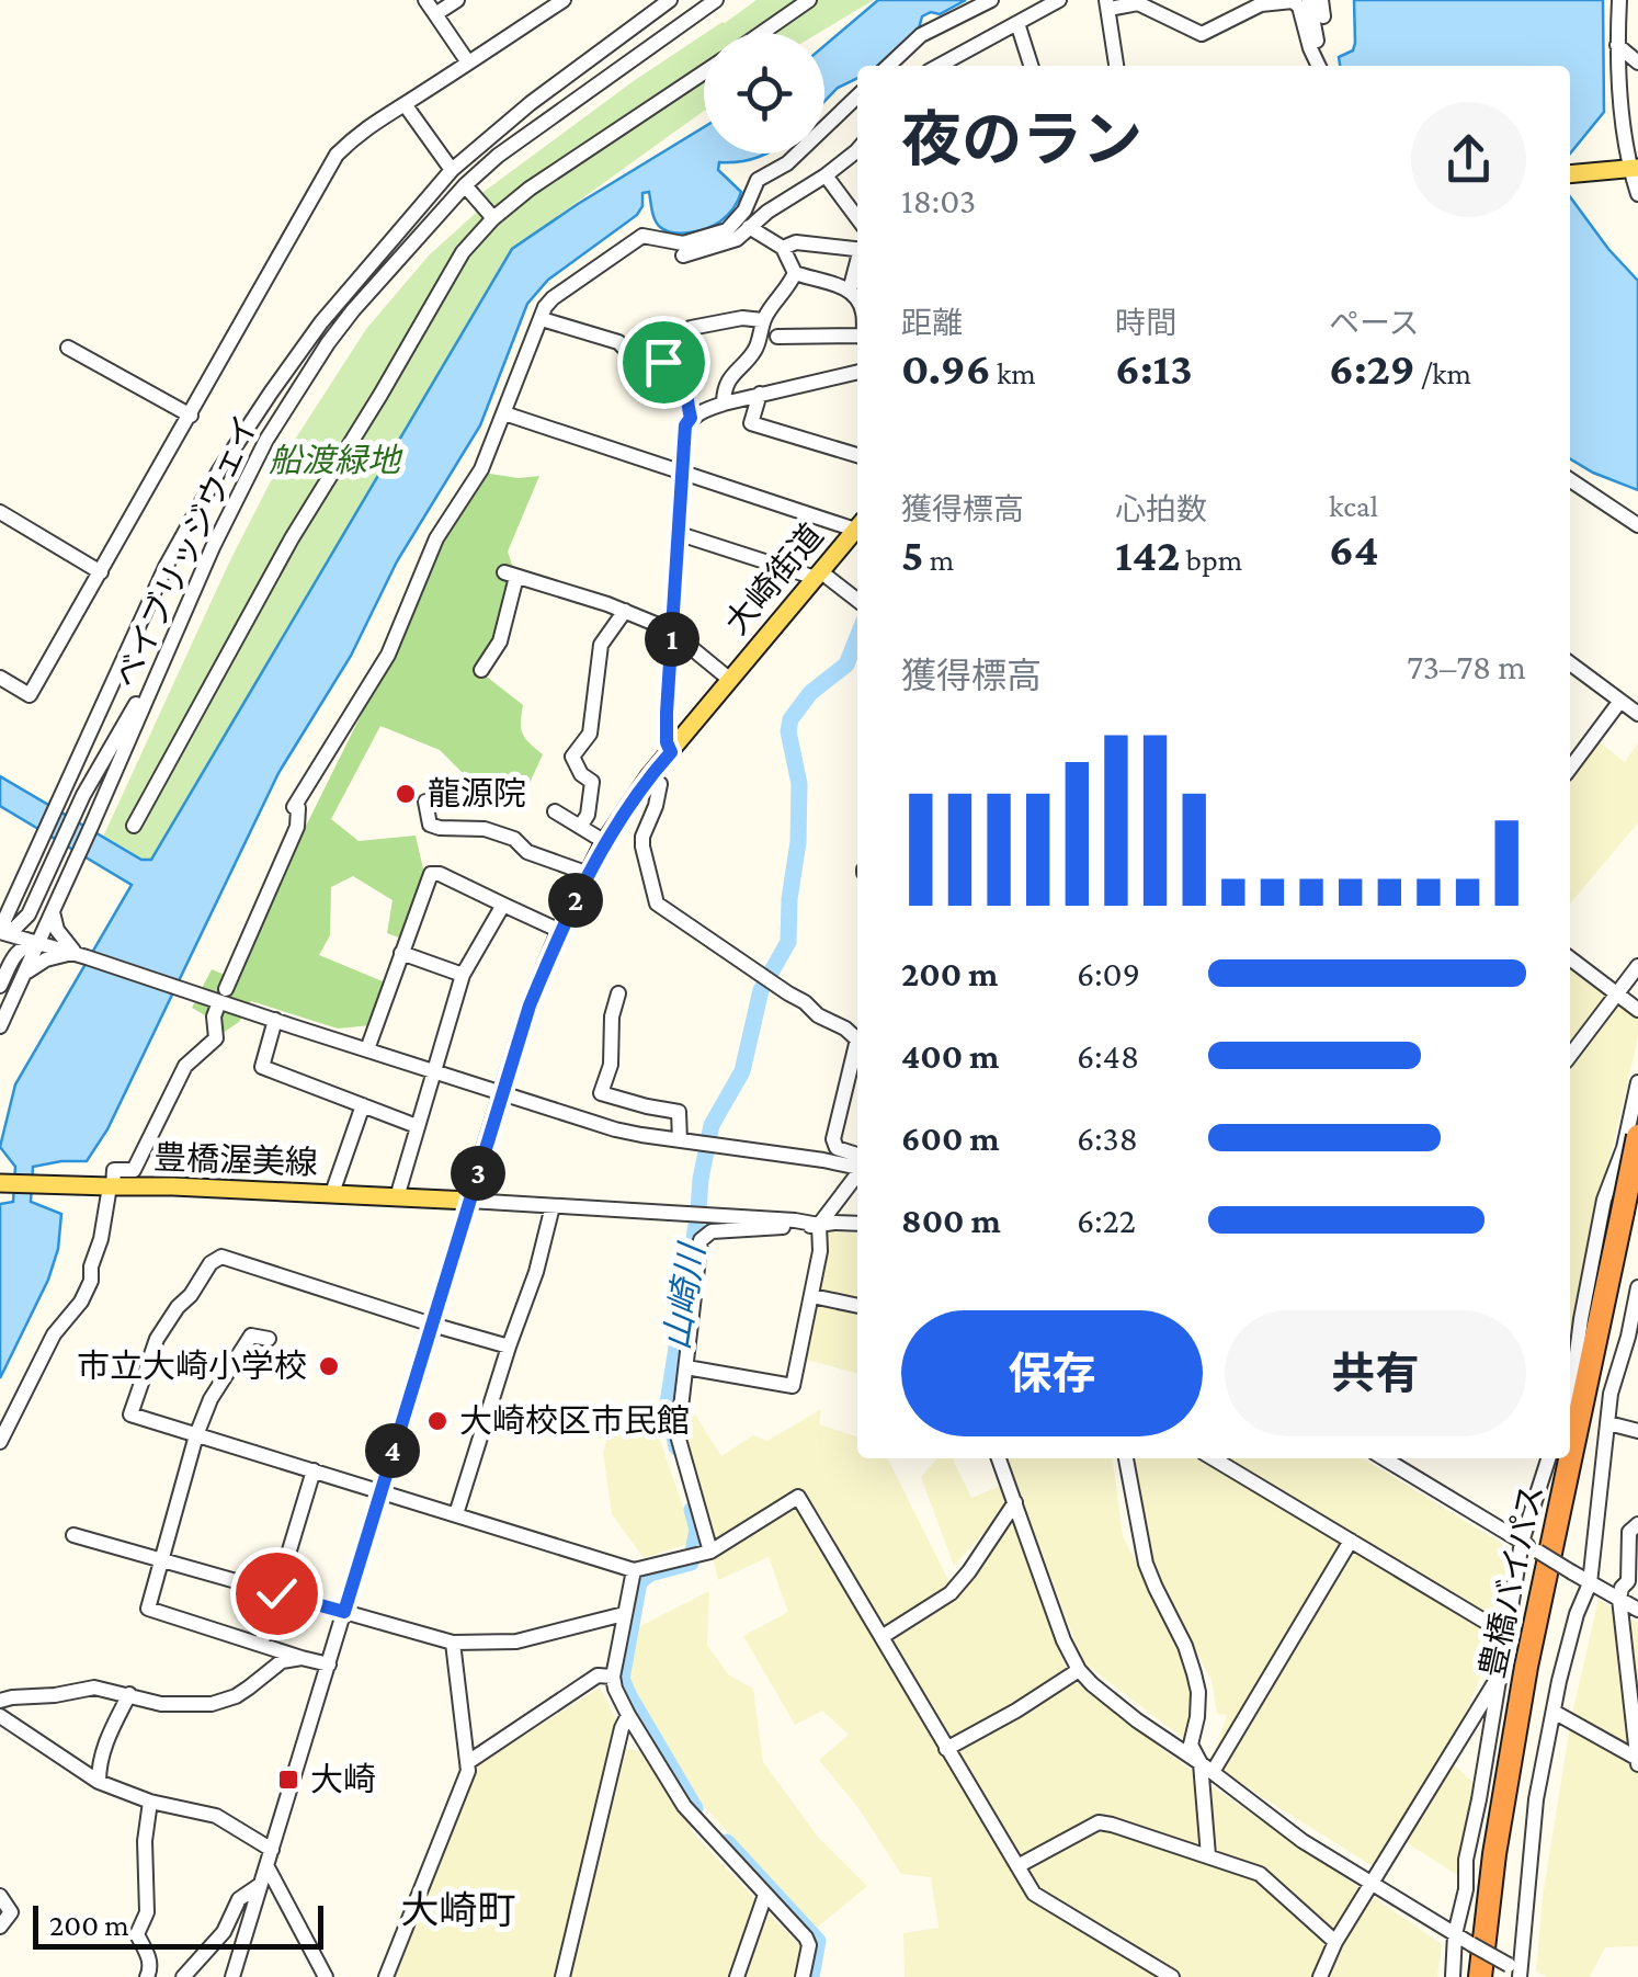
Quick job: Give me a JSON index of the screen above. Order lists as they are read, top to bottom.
{
  "streets": {
    "highway": ["豊橋バイパス"],
    "main road": ["大崎街道", "豊橋渥美線"],
    "street": ["ベイブリッジウェイ"]
  },
  "crossings": [
    ["大崎街道", "豊橋渥美線"]
  ],
  "districts": ["大崎町"],
  "water": ["山崎川"],
  "parks": ["船渡緑地"],
  "places": {
    "other": ["龍源院", "市立大崎小学校", "大崎校区市民館"],
    "transit": ["大崎"]
  },
  "scale_bar": "200 m",
  "page": {
    "heading": ["夜のラン", "18:03"],
    "stats": [
      ["距離", "0.96 km"],
      ["時間", "6:13"],
      ["ペース", "6:29 /km"],
      ["獲得標高", "5 m"],
      ["心拍数", "142 bpm"],
      ["kcal", "64"]
    ],
    "pins": [
      "1",
      "2",
      "3",
      "4"
    ],
    "chart": ["獲得標高", "73–78 m"],
    "list": [
      {
        "name": "200 m",
        "note": "6:09"
      },
      {
        "name": "400 m",
        "note": "6:48"
      },
      {
        "name": "600 m",
        "note": "6:38"
      },
      {
        "name": "800 m",
        "note": "6:22"
      }
    ],
    "buttons": ["保存", "共有"],
    "scale": "200 m"
  }
}
